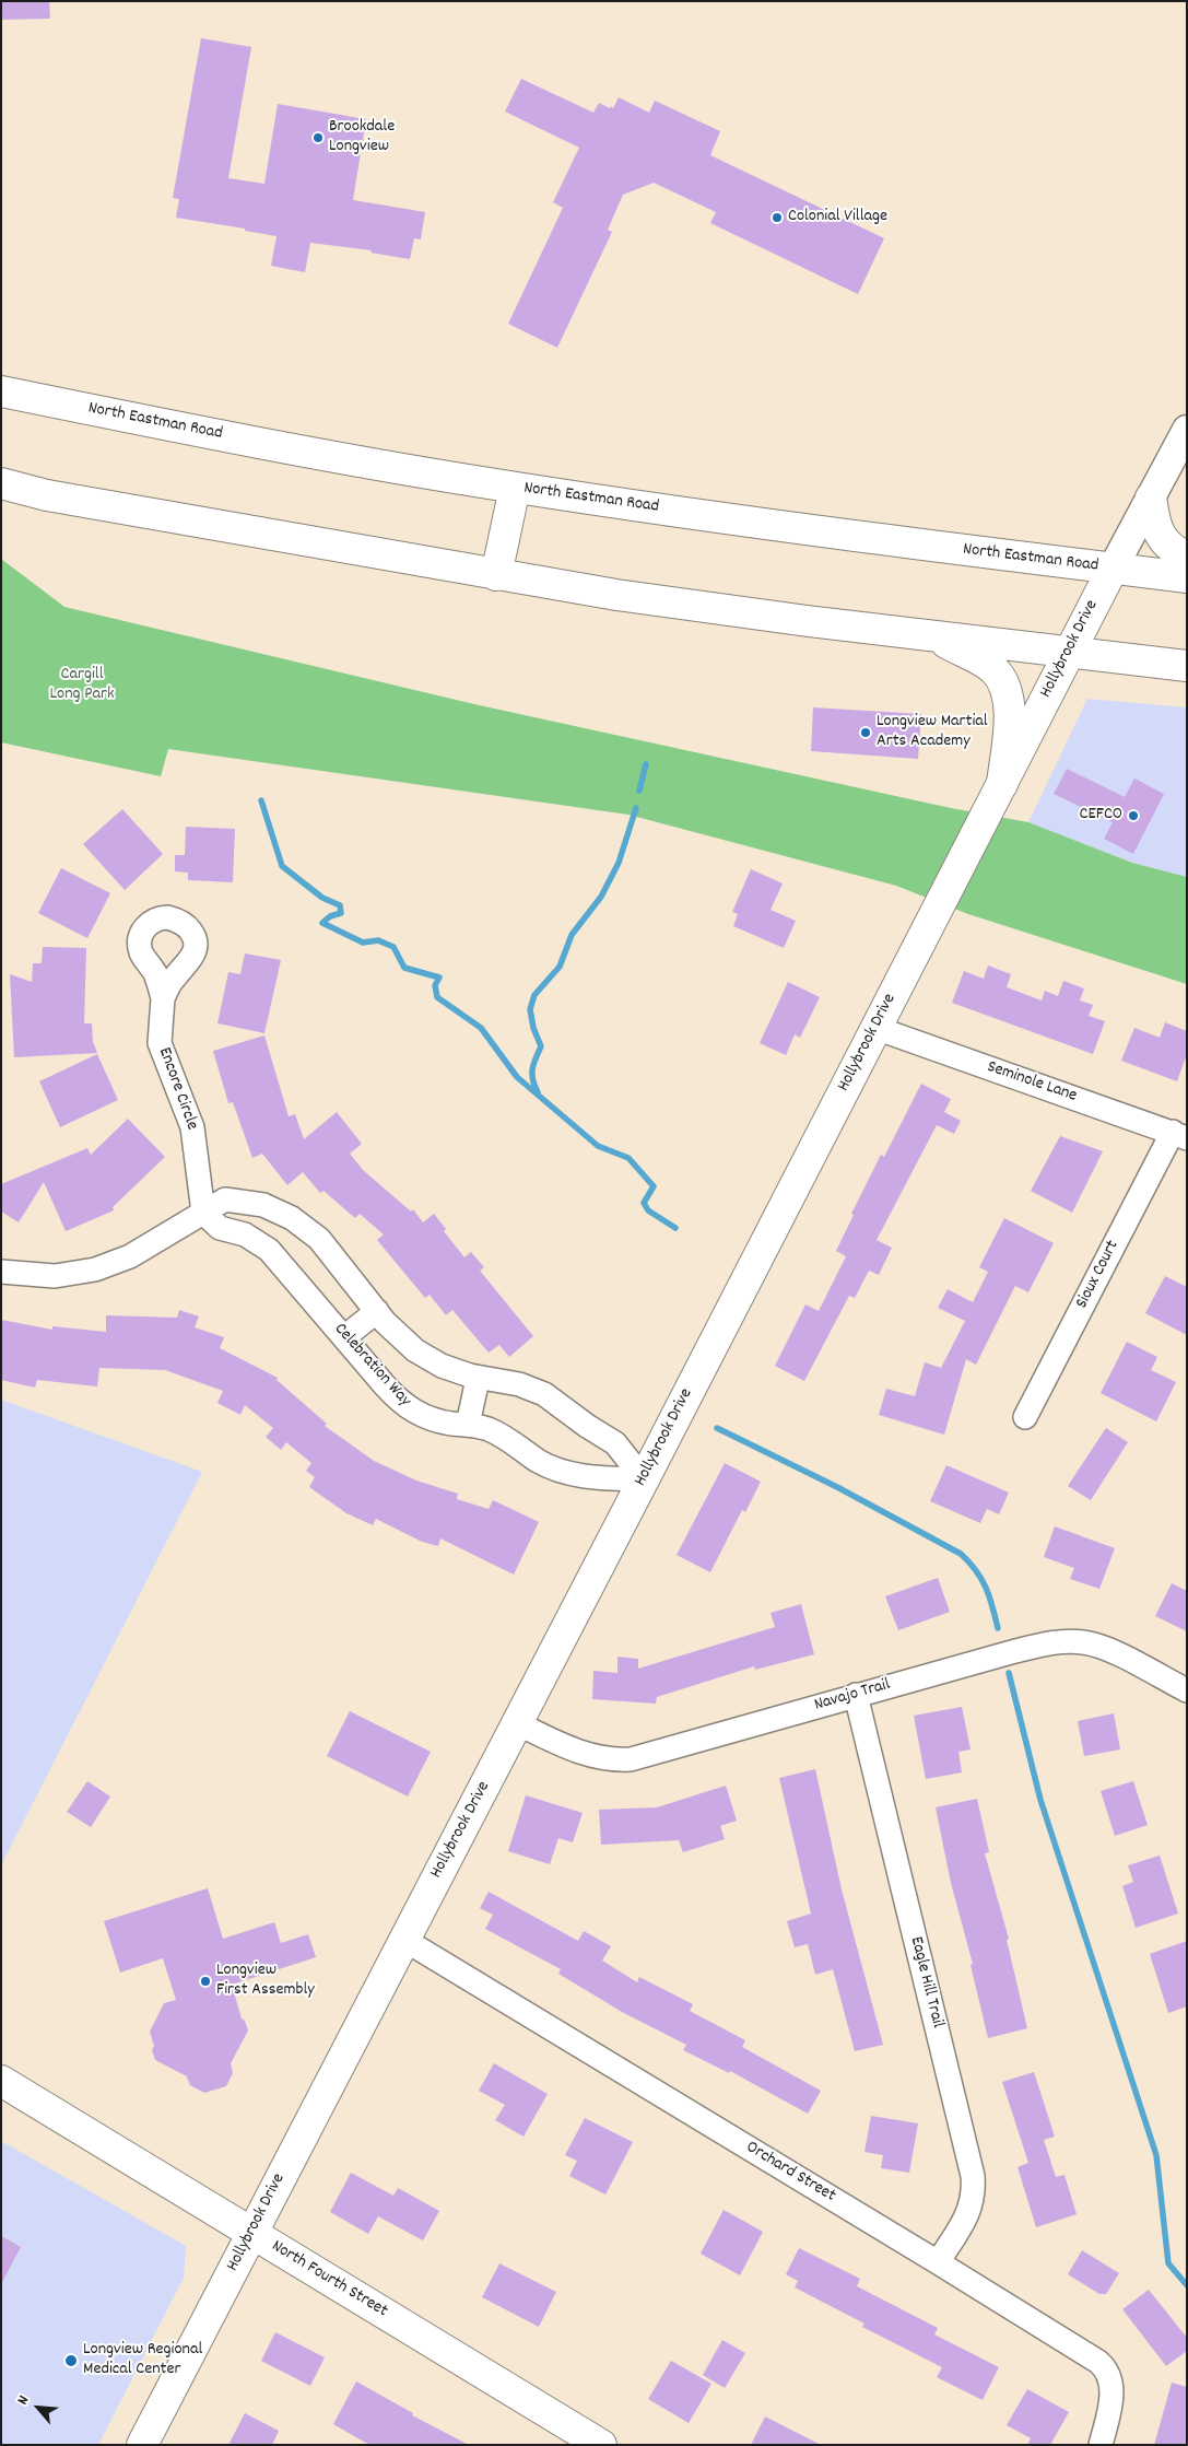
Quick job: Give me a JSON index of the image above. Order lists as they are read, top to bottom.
{
  "streets": {
    "main road": ["North Eastman Road", "Hollybrook Drive", "North Fourth Street"],
    "street": [
      "Seminole Lane",
      "Encore Circle",
      "Sioux Court",
      "Celebration Way",
      "Navajo Trail",
      "Eagle Hill Trail",
      "Orchard Street"
    ]
  },
  "crossings": [
    ["North Eastman Road", "Hollybrook Drive"],
    ["Hollybrook Drive", "Seminole Lane"],
    ["Hollybrook Drive", "Celebration Way"],
    ["Hollybrook Drive", "Navajo Trail"],
    ["Hollybrook Drive", "Orchard Street"],
    ["Hollybrook Drive", "North Fourth Street"],
    ["Seminole Lane", "Sioux Court"],
    ["Encore Circle", "Celebration Way"],
    ["Navajo Trail", "Eagle Hill Trail"],
    ["Eagle Hill Trail", "Orchard Street"]
  ],
  "parks": ["Cargill Long Park"],
  "places": [
    "Brookdale Longview",
    "Colonial Village",
    "Longview Martial Arts Academy",
    "CEFCO",
    "Longview First Assembly",
    "Longview Regional Medical Center"
  ],
  "north": "top left"
}
